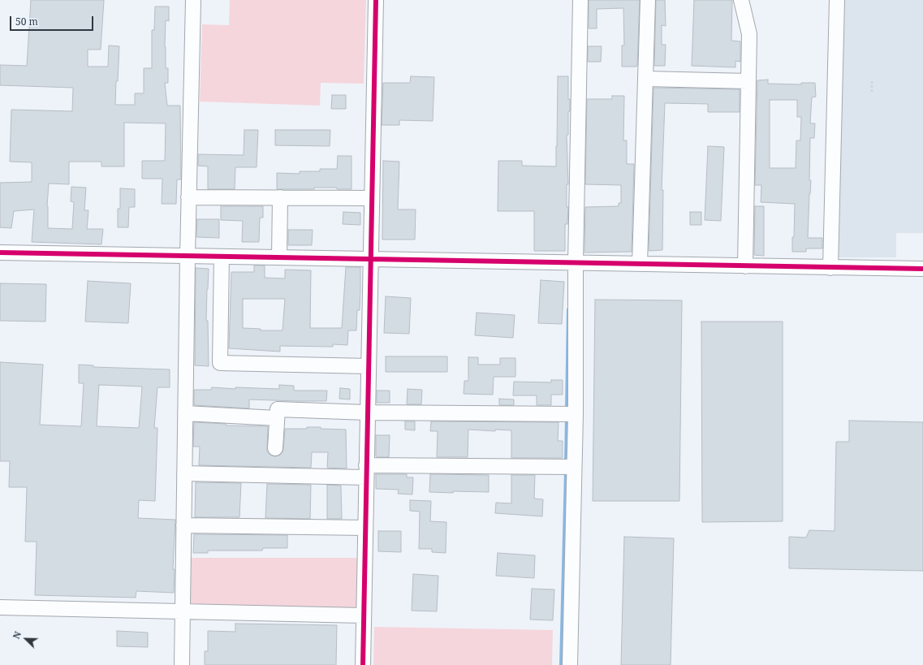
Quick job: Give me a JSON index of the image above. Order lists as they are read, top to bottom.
{
  "scale_bar": "50 m",
  "north": "top left"
}
